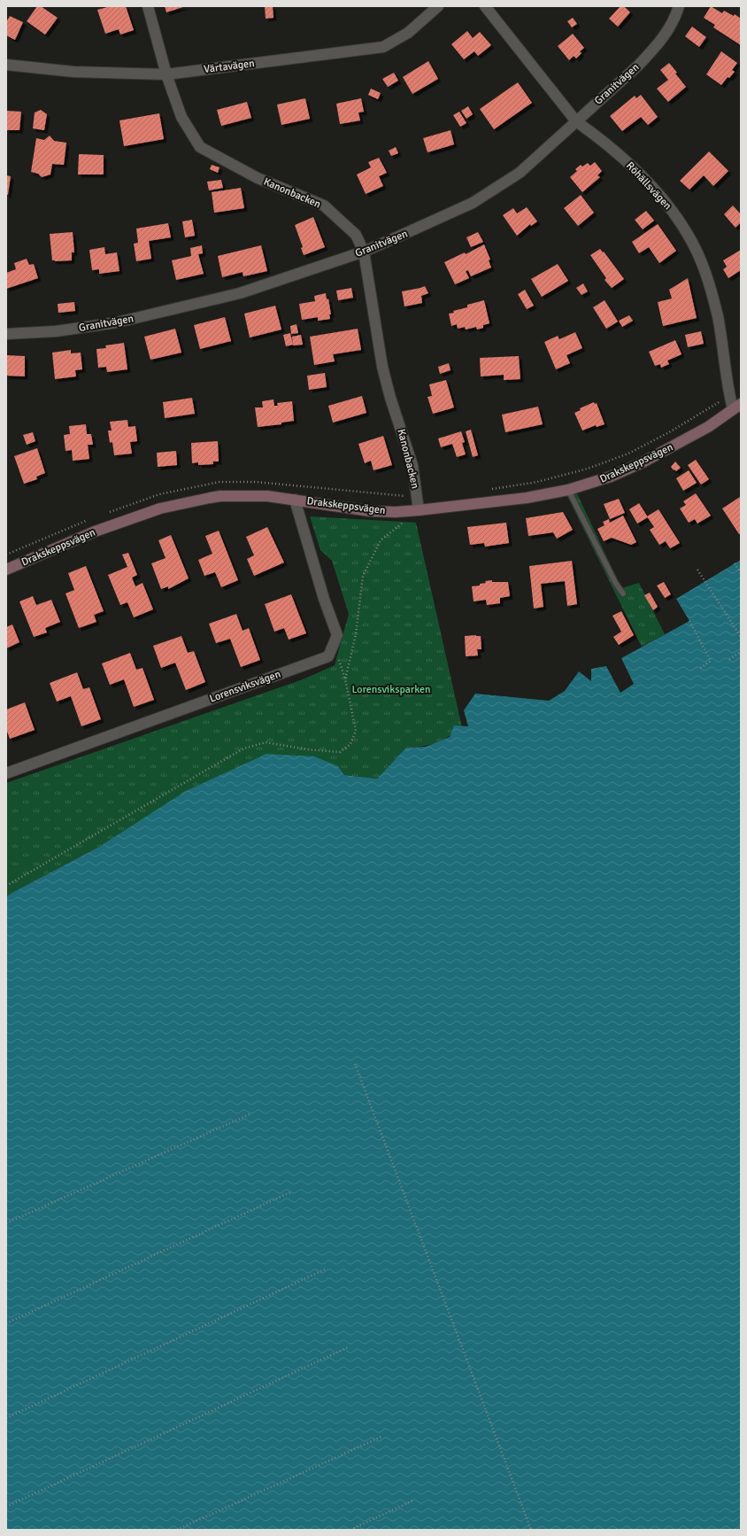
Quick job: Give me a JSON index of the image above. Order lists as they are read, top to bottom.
{
  "streets": {
    "street": [
      "Värtavägen",
      "Granitvägen",
      "Röhällsvägen",
      "Kanonbacken",
      "Drakskeppsvägen",
      "Lorensviksvägen"
    ]
  },
  "crossings": [
    ["Värtavägen", "Kanonbacken"],
    ["Granitvägen", "Röhällsvägen"],
    ["Granitvägen", "Kanonbacken"],
    ["Röhällsvägen", "Drakskeppsvägen"],
    ["Kanonbacken", "Drakskeppsvägen"],
    ["Drakskeppsvägen", "Lorensviksvägen"]
  ],
  "parks": ["Lorensviksparken"]
}
